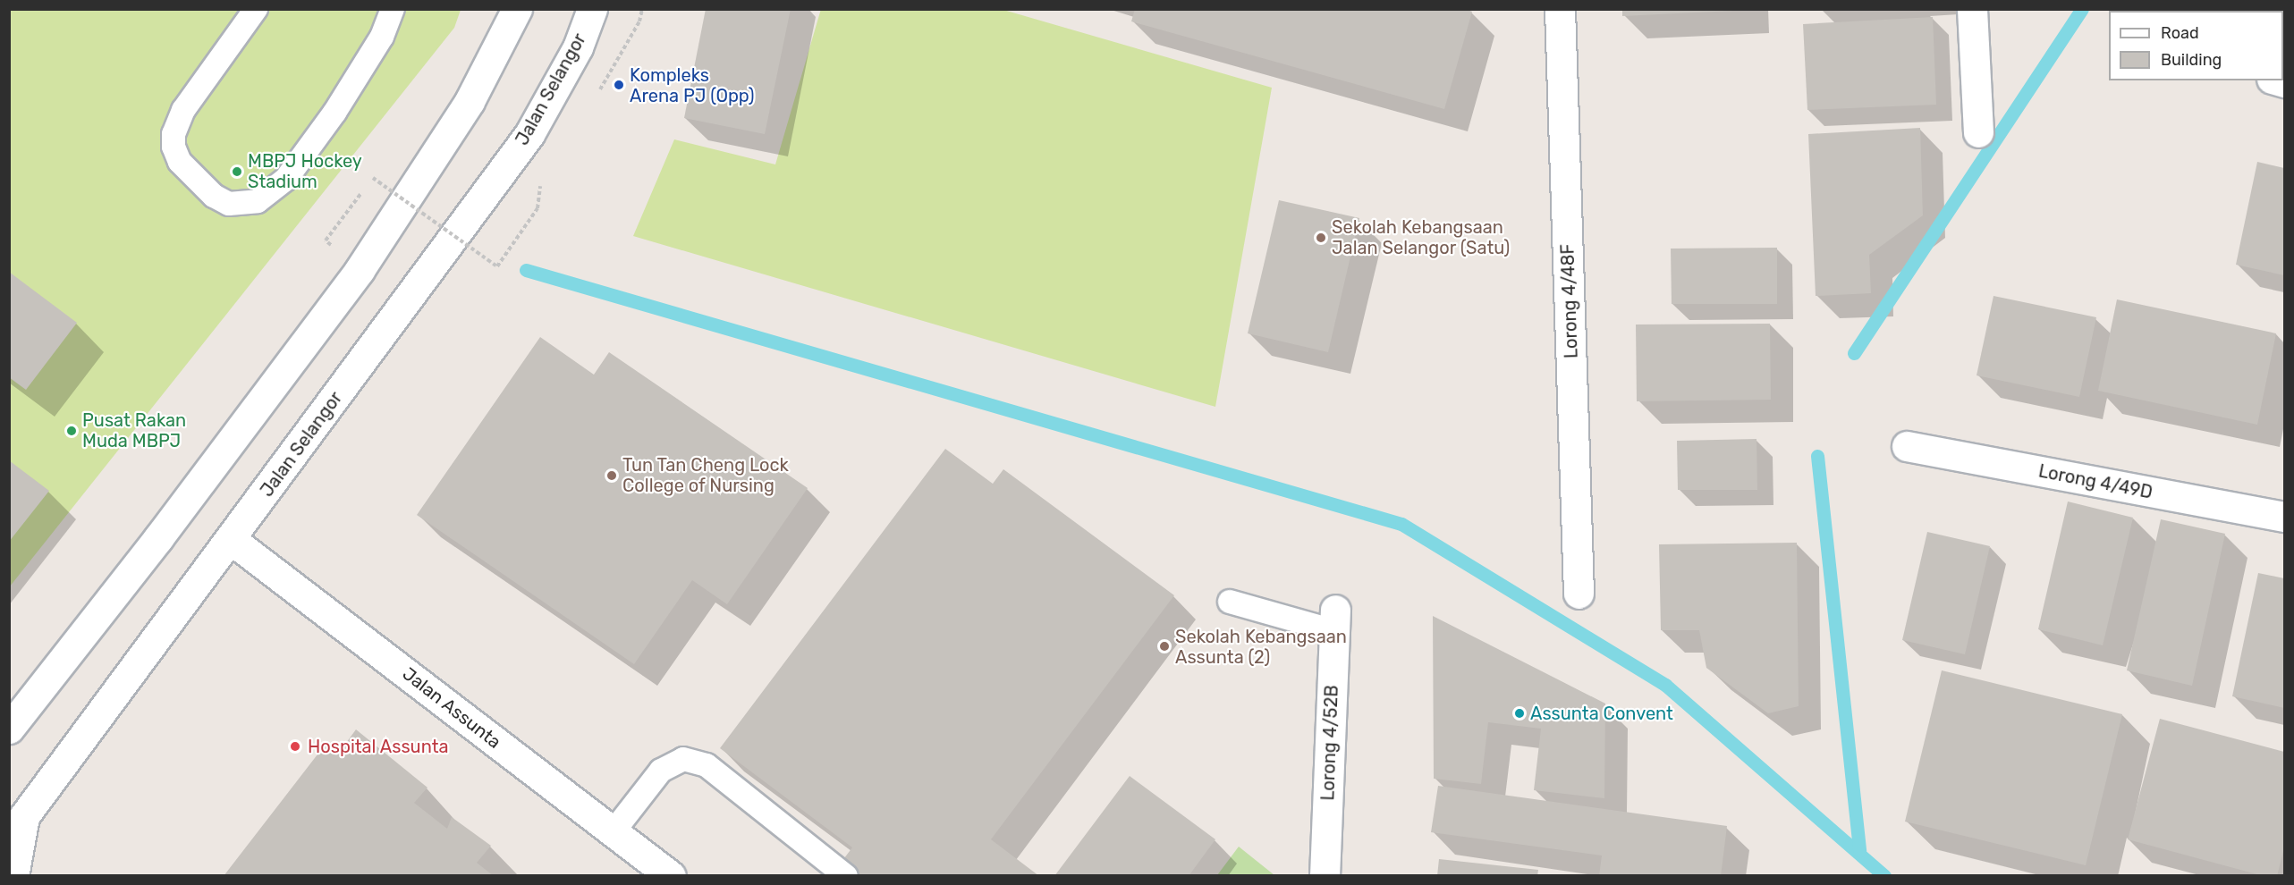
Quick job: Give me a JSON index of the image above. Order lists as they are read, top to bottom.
{
  "streets": {
    "main road": [
      "Jalan Selangor",
      "Lorong 4/48F",
      "Lorong 4/49D",
      "Jalan Assunta",
      "Lorong 4/52B"
    ]
  },
  "crossings": [
    ["Jalan Selangor", "Jalan Assunta"]
  ],
  "places": [
    "Kompleks Arena PJ (Opp)",
    "MBPJ Hockey Stadium",
    "Sekolah Kebangsaan Jalan Selangor (Satu)",
    "Pusat Rakan Muda MBPJ",
    "Tun Tan Cheng Lock College of Nursing",
    "Sekolah Kebangsaan Assunta (2)",
    "Assunta Convent",
    "Hospital Assunta"
  ],
  "legend": ["Road", "Building"]
}
